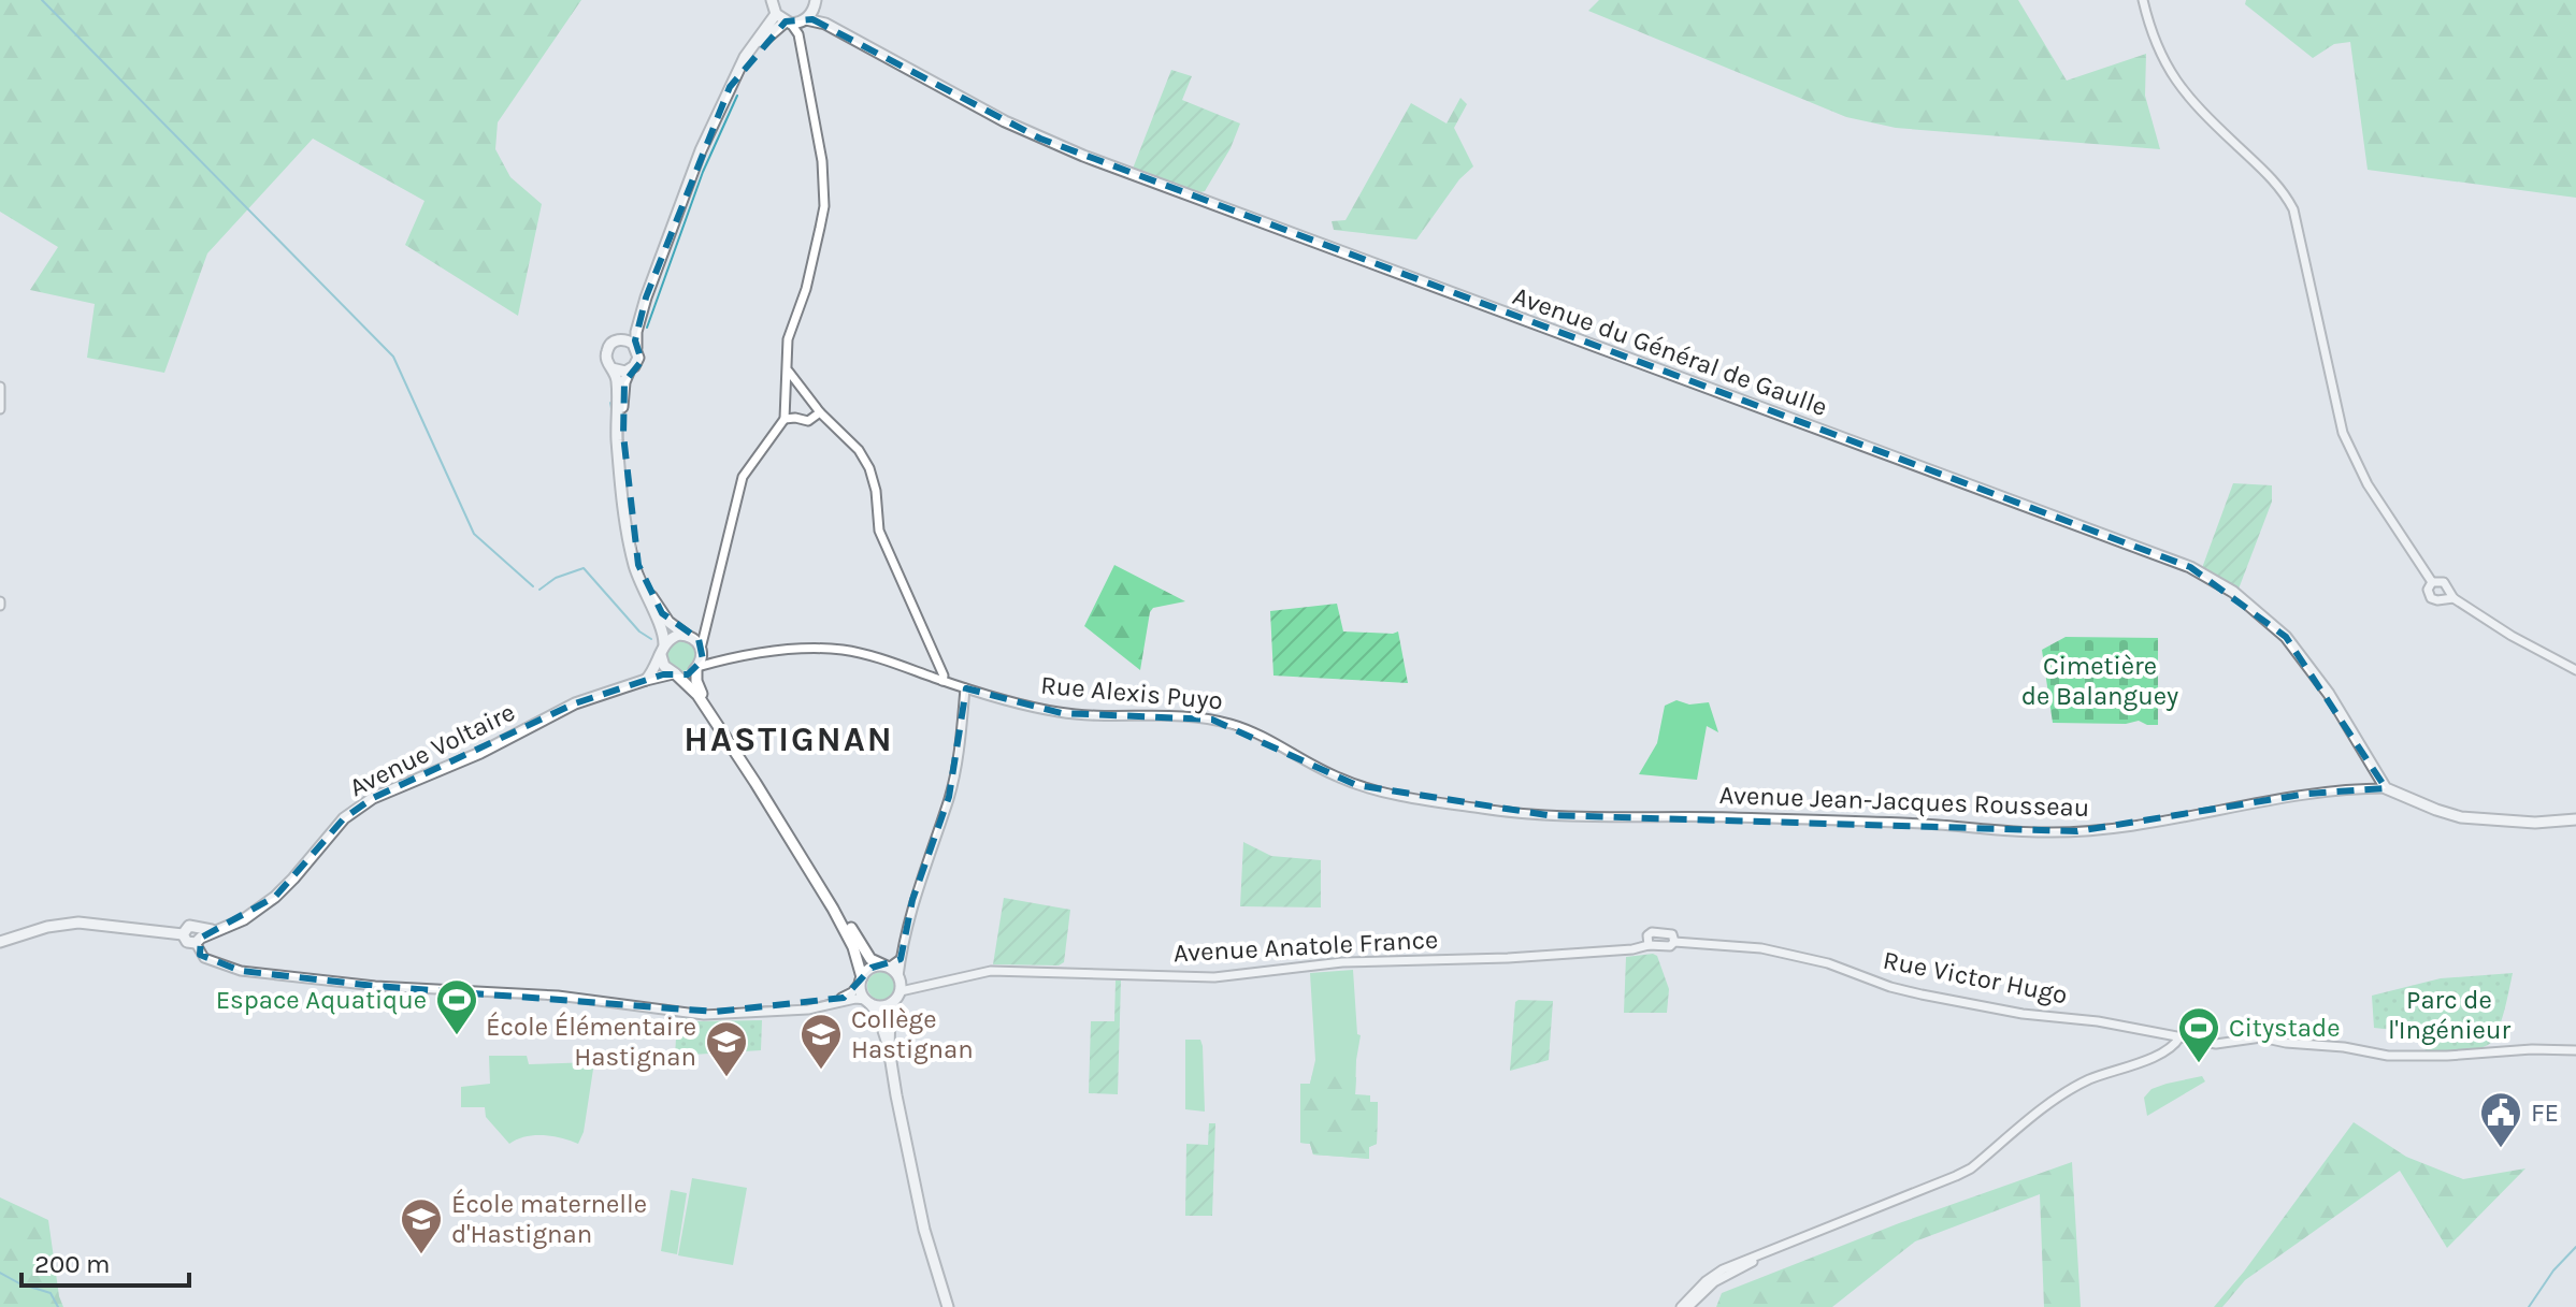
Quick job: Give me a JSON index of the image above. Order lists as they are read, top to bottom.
{
  "streets": {
    "main road": ["Avenue du Général de Gaulle", "Avenue Voltaire"],
    "street": [
      "Rue Alexis Puyo",
      "Avenue Jean-Jacques Rousseau",
      "Avenue Anatole France",
      "Rue Victor Hugo"
    ]
  },
  "crossings": [
    ["Avenue du Général de Gaulle", "Avenue Jean-Jacques Rousseau"],
    ["Rue Alexis Puyo", "Avenue Voltaire"],
    ["Rue Alexis Puyo", "Avenue Jean-Jacques Rousseau"],
    ["Avenue Anatole France", "Rue Victor Hugo"]
  ],
  "districts": ["HASTIGNAN"],
  "parks": ["Cimetière de Balanguey", "Parc de l'Ingénieur"],
  "places": {
    "sports": ["Espace Aquatique", "Citystade"],
    "school or university": ["Collège Hastignan", "École Élémentaire Hastignan", "École maternelle d'Hastignan"],
    "public building": ["FE"]
  },
  "scale_bar": "200 m"
}
